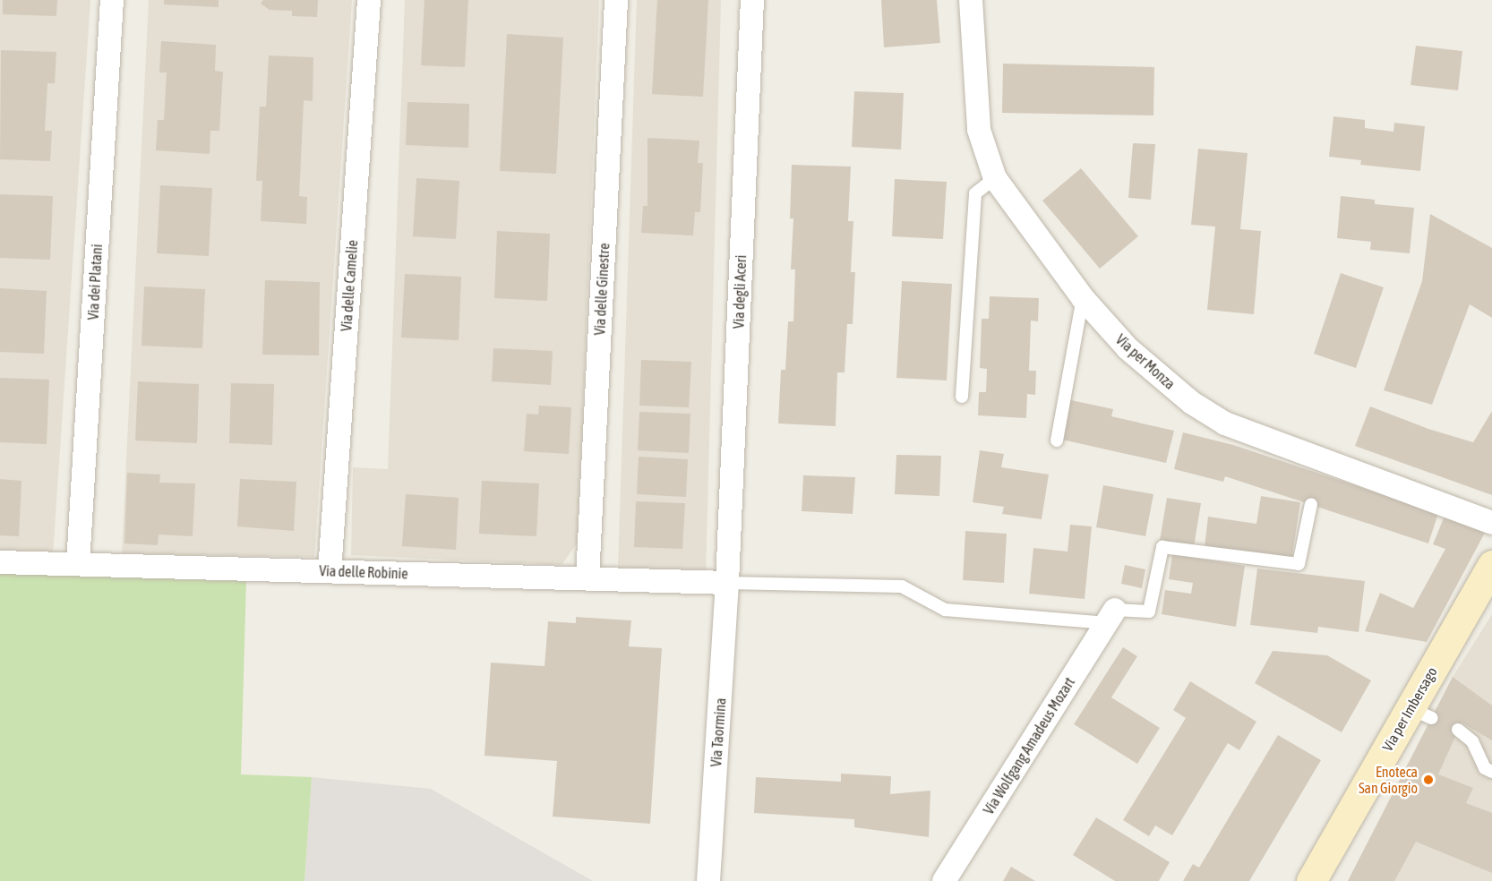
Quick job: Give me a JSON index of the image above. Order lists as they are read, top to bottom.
{
  "streets": {
    "main road": ["Via per Imbersago"],
    "street": [
      "Via dei Platani",
      "Via delle Camelie",
      "Via delle Ginestre",
      "Via degli Aceri",
      "Via per Monza",
      "Via delle Robinie",
      "Via Taormina",
      "Via Wolfgang Amadeus Mozart"
    ]
  },
  "crossings": [
    ["Via dei Platani", "Via delle Robinie"],
    ["Via delle Camelie", "Via delle Robinie"],
    ["Via delle Ginestre", "Via delle Robinie"],
    ["Via degli Aceri", "Via delle Robinie"],
    ["Via degli Aceri", "Via Taormina"],
    ["Via delle Robinie", "Via Taormina"]
  ],
  "places": ["Enoteca San Giorgio"]
}
